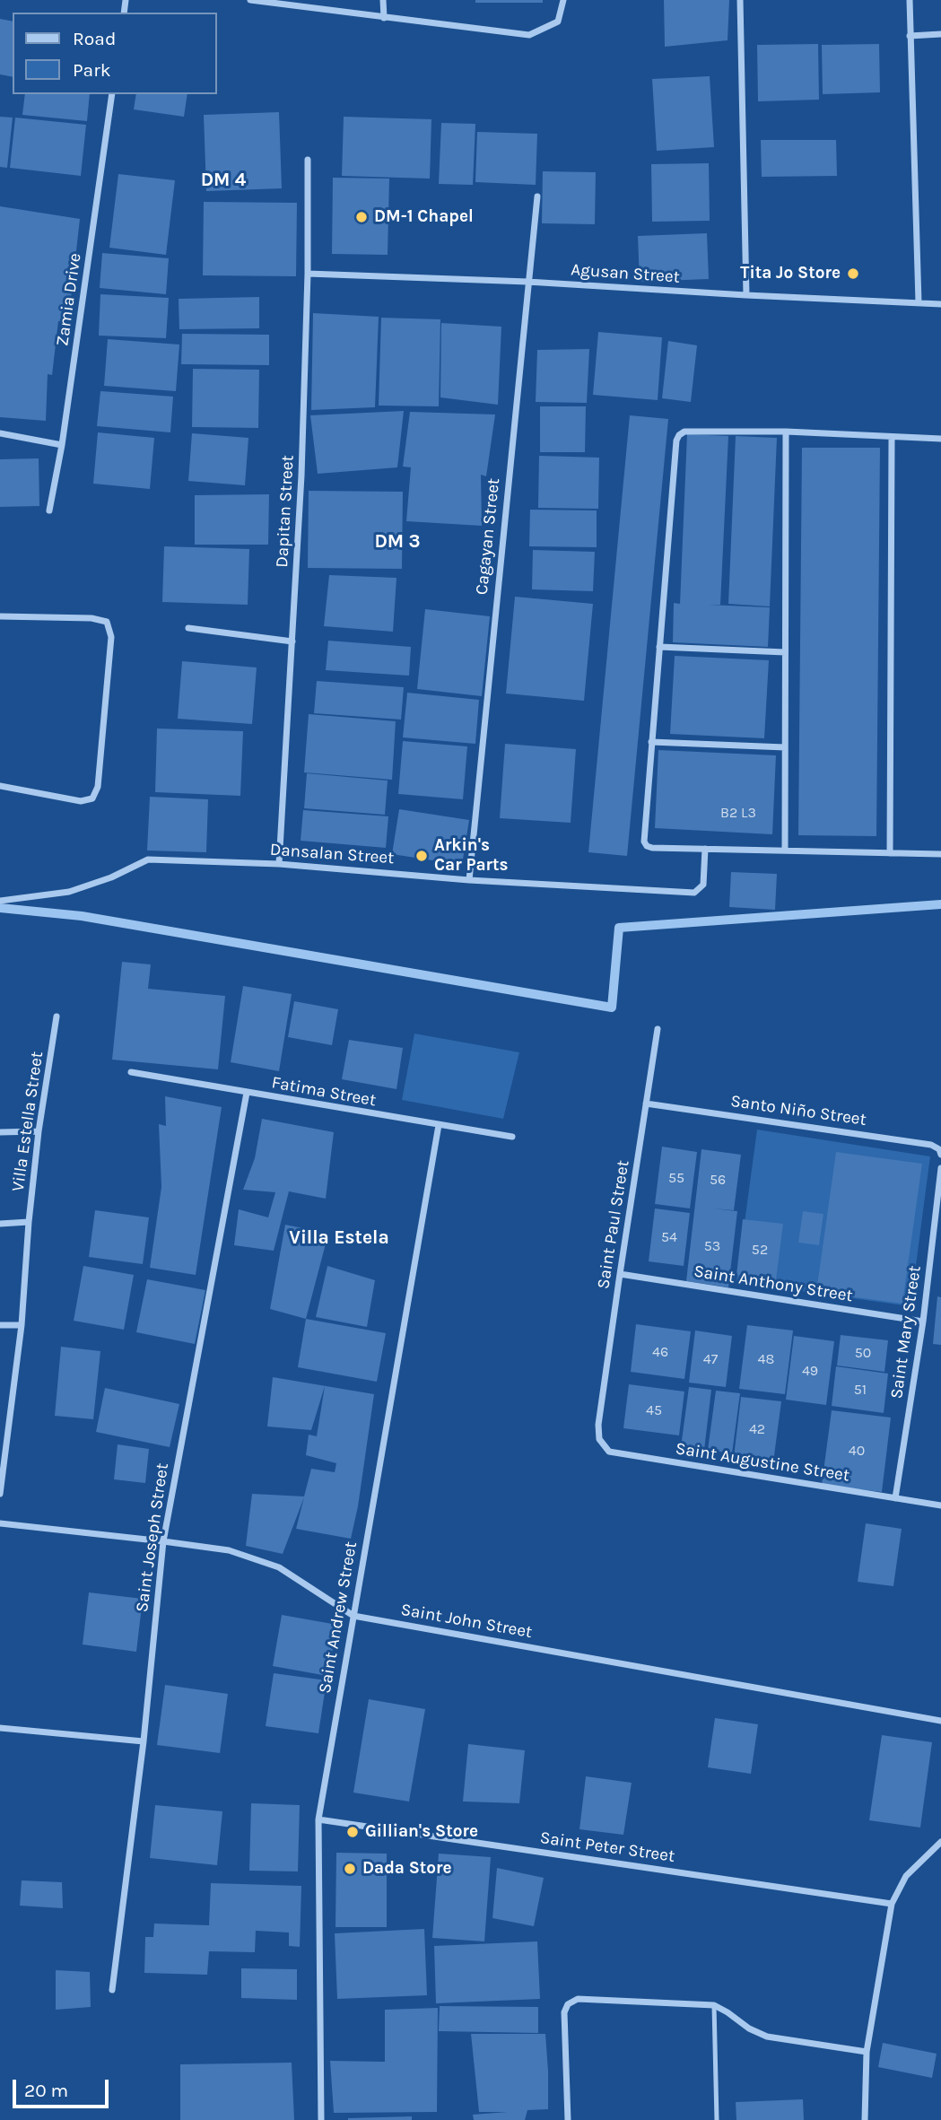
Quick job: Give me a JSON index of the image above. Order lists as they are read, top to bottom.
{
  "streets": {
    "street": [
      "Agusan Street",
      "Zamia Drive",
      "Dapitan Street",
      "Cagayan Street",
      "Dansalan Street",
      "Fatima Street",
      "Santo Niño Street",
      "Villa Estella Street",
      "Saint Paul Street",
      "Saint Anthony Street",
      "Saint Mary Street",
      "Saint Augustine Street",
      "Saint Joseph Street",
      "Saint Andrew Street",
      "Saint John Street",
      "Saint Peter Street"
    ]
  },
  "crossings": [
    ["Agusan Street", "Dapitan Street"],
    ["Agusan Street", "Cagayan Street"],
    ["Dapitan Street", "Dansalan Street"],
    ["Cagayan Street", "Dansalan Street"],
    ["Fatima Street", "Saint Joseph Street"],
    ["Fatima Street", "Saint Andrew Street"],
    ["Santo Niño Street", "Saint Paul Street"],
    ["Saint Paul Street", "Saint Anthony Street"],
    ["Saint Paul Street", "Saint Augustine Street"],
    ["Saint Anthony Street", "Saint Mary Street"],
    ["Saint Mary Street", "Saint Augustine Street"],
    ["Saint Joseph Street", "Saint John Street"],
    ["Saint Andrew Street", "Saint John Street"],
    ["Saint Andrew Street", "Saint Peter Street"]
  ],
  "districts": ["DM 4", "DM 3", "Villa Estela"],
  "places": [
    "DM-1 Chapel",
    "Tita Jo Store",
    "Arkin's Car Parts",
    "Gillian's Store",
    "Dada Store"
  ],
  "house_numbers": [
    "B2 L3",
    "55",
    "56",
    "54",
    "53",
    "52",
    "46",
    "50",
    "47",
    "48",
    "49",
    "51",
    "45",
    "42",
    "40"
  ],
  "legend": ["Road", "Park"],
  "scale_bar": "20 m"
}
